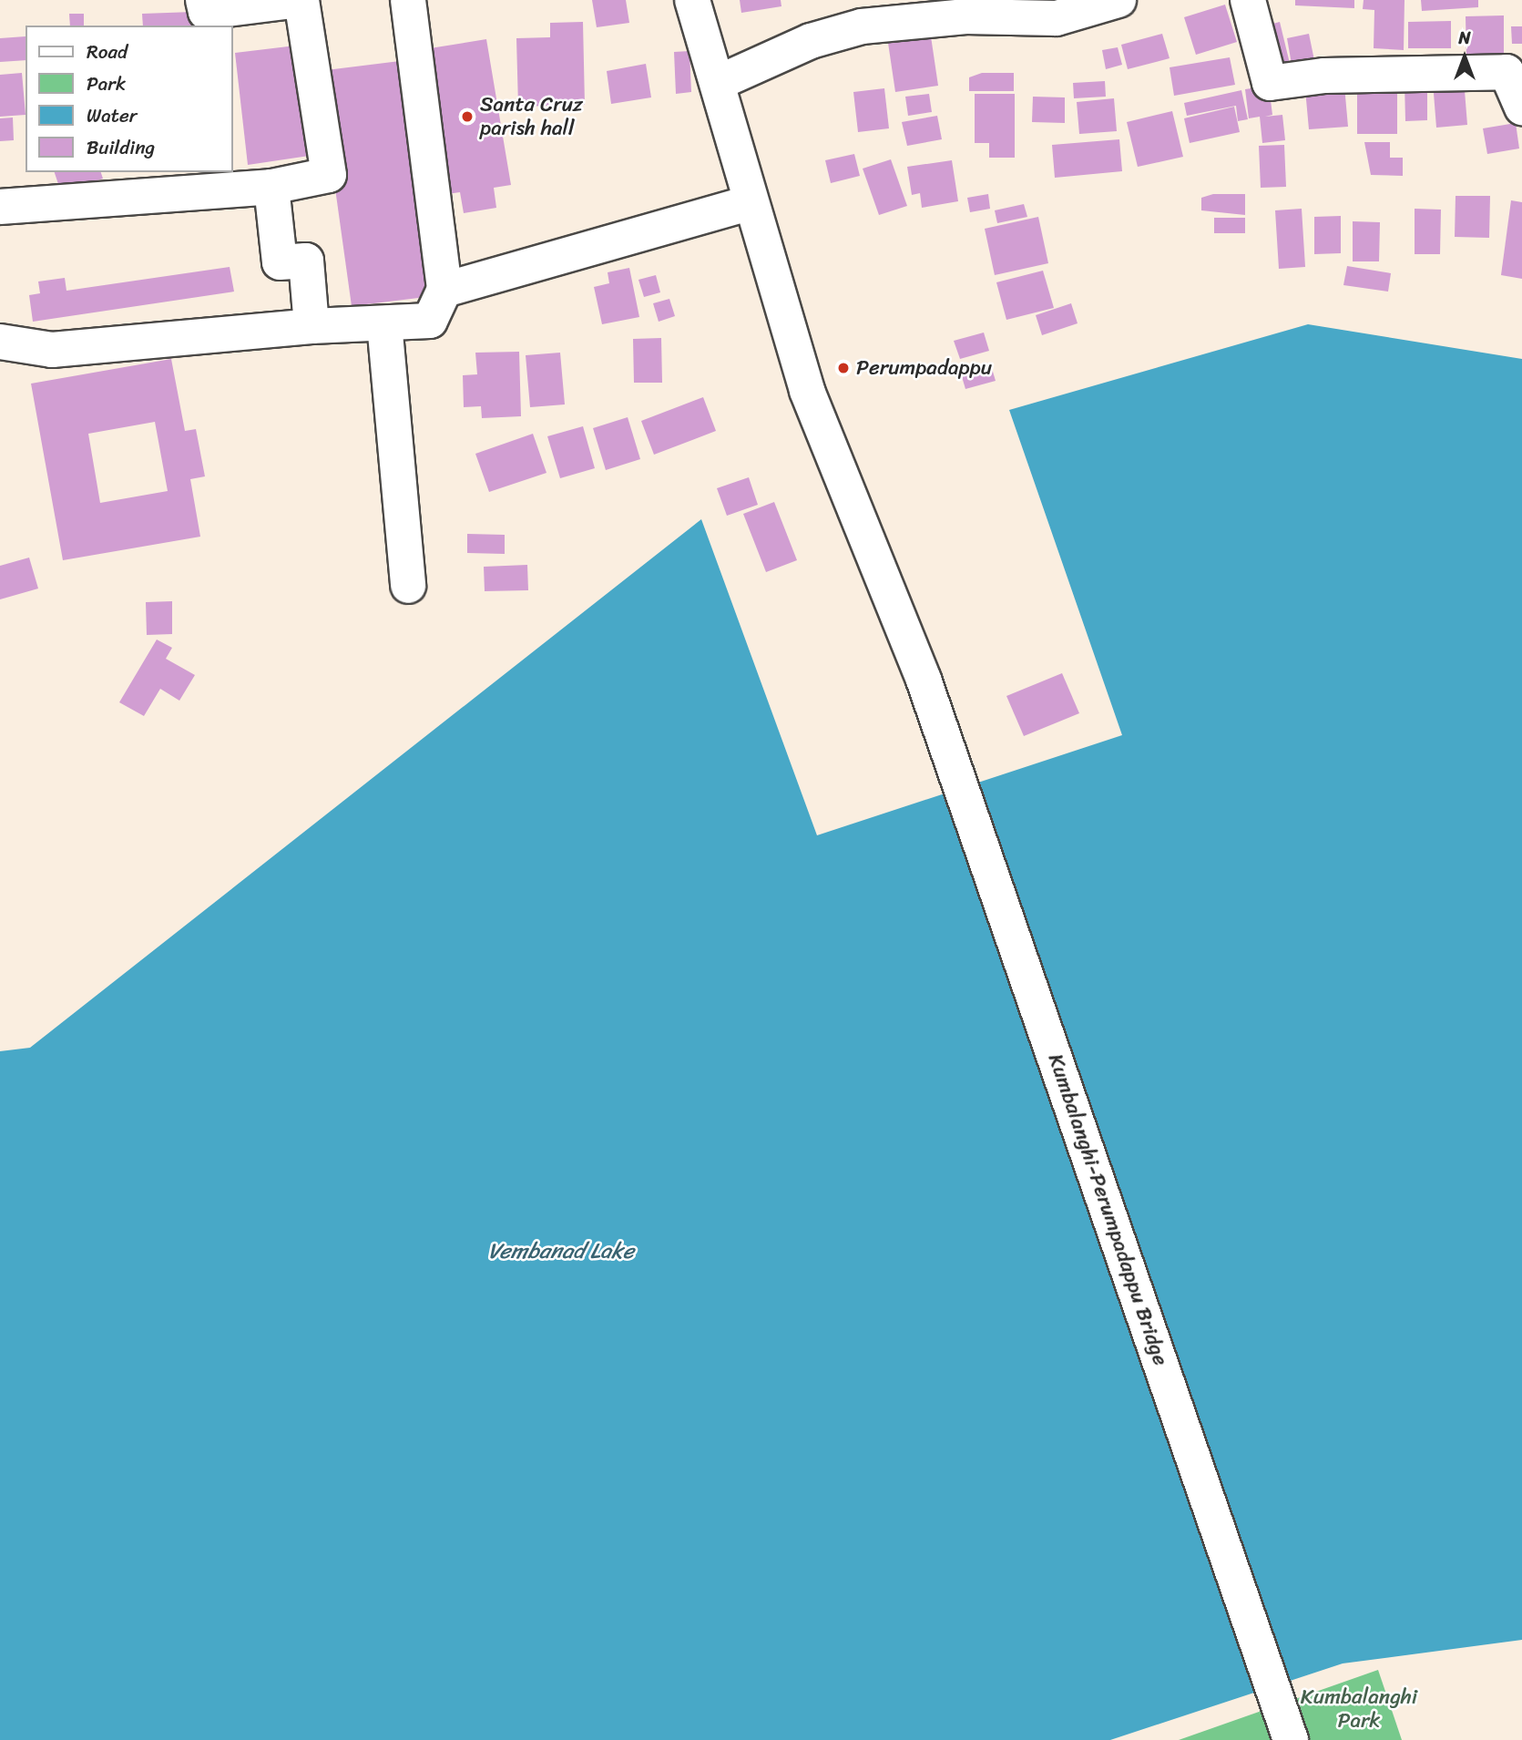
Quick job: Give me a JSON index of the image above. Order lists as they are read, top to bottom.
{
  "streets": {
    "street": ["Kumbalanghi-Perumpadappu Bridge"]
  },
  "water": ["Vembanad Lake"],
  "parks": ["Kumbalanghi Park"],
  "places": ["Santa Cruz parish hall", "Perumpadappu"],
  "legend": [
    "Road",
    "Park",
    "Water",
    "Building"
  ],
  "north": "top"
}
